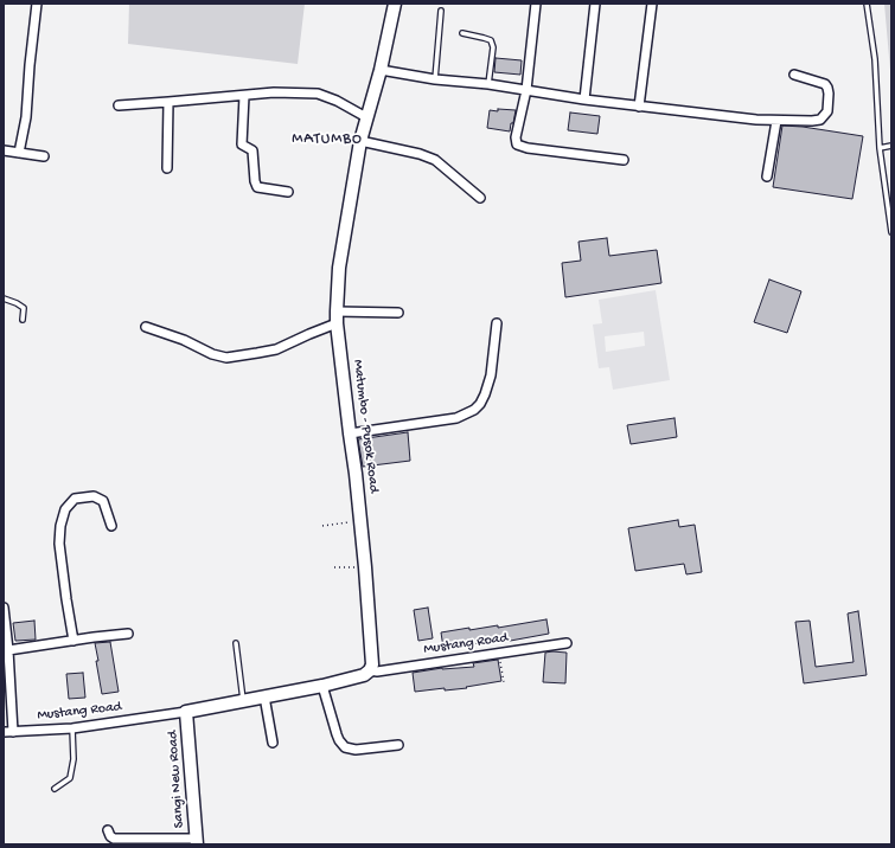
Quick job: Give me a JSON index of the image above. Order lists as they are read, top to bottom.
{
  "streets": {
    "street": ["Matumbo - Pusok Road", "Mustang Road", "Sangi New Road"]
  },
  "crossings": [
    ["Matumbo - Pusok Road", "Mustang Road"],
    ["Mustang Road", "Sangi New Road"]
  ],
  "districts": ["MATUMBO"]
}
